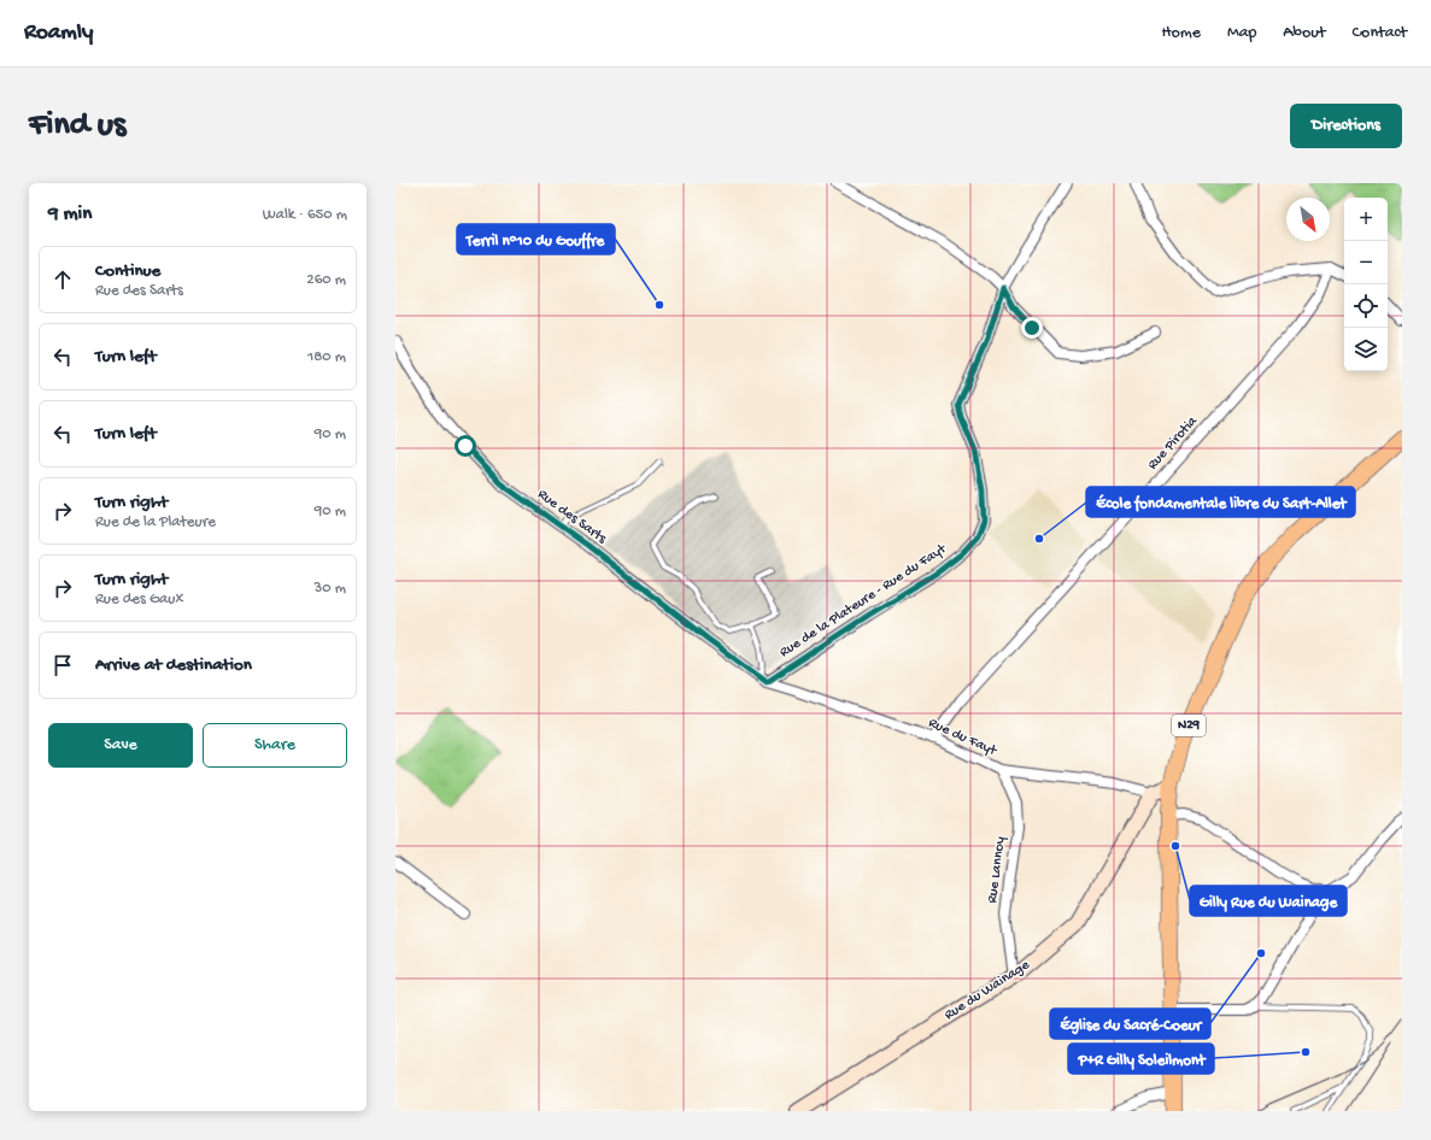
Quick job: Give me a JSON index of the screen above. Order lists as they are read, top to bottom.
{
  "streets": {
    "main road": ["N29"],
    "street": [
      "Rue Pirotia",
      "Rue des Sarts",
      "Rue de la Plateure - Rue du Fayt",
      "Rue du Fayt",
      "Rue Lannoy",
      "Rue du Wainage"
    ]
  },
  "crossings": [
    ["Rue Pirotia", "Rue du Fayt"],
    ["Rue des Sarts", "Rue de la Plateure - Rue du Fayt"],
    ["Rue des Sarts", "Rue du Fayt"],
    ["Rue de la Plateure - Rue du Fayt", "Rue du Fayt"],
    ["Rue du Fayt", "Rue Lannoy"],
    ["Rue du Fayt", "Rue du Wainage"],
    ["Rue Lannoy", "Rue du Wainage"]
  ],
  "places": [
    "Terril n°10 du Gouffre",
    "École fondamentale libre du Sart-Allet",
    "Gilly Rue du Wainage",
    "Église du Sacré-Coeur",
    "P+R Gilly Soleilmont"
  ],
  "north": "bottom right",
  "page": {
    "header": "Roamly",
    "nav": [
      "Home",
      "Map",
      "About",
      "Contact"
    ],
    "buttons": [
      "Directions",
      ["Save", "Share"]
    ],
    "title": "Find us",
    "heading": ["9 min", "Walk · 650 m"],
    "map_buttons": ["+", "−"],
    "list": [
      ["Continue", "Rue des Sarts", "260 m"],
      ["Turn left", "180 m"],
      ["Turn left", "90 m"],
      ["Turn right", "Rue de la Plateure", "90 m"],
      ["Turn right", "Rue des Gaux", "30 m"],
      "Arrive at destination"
    ]
  }
}
